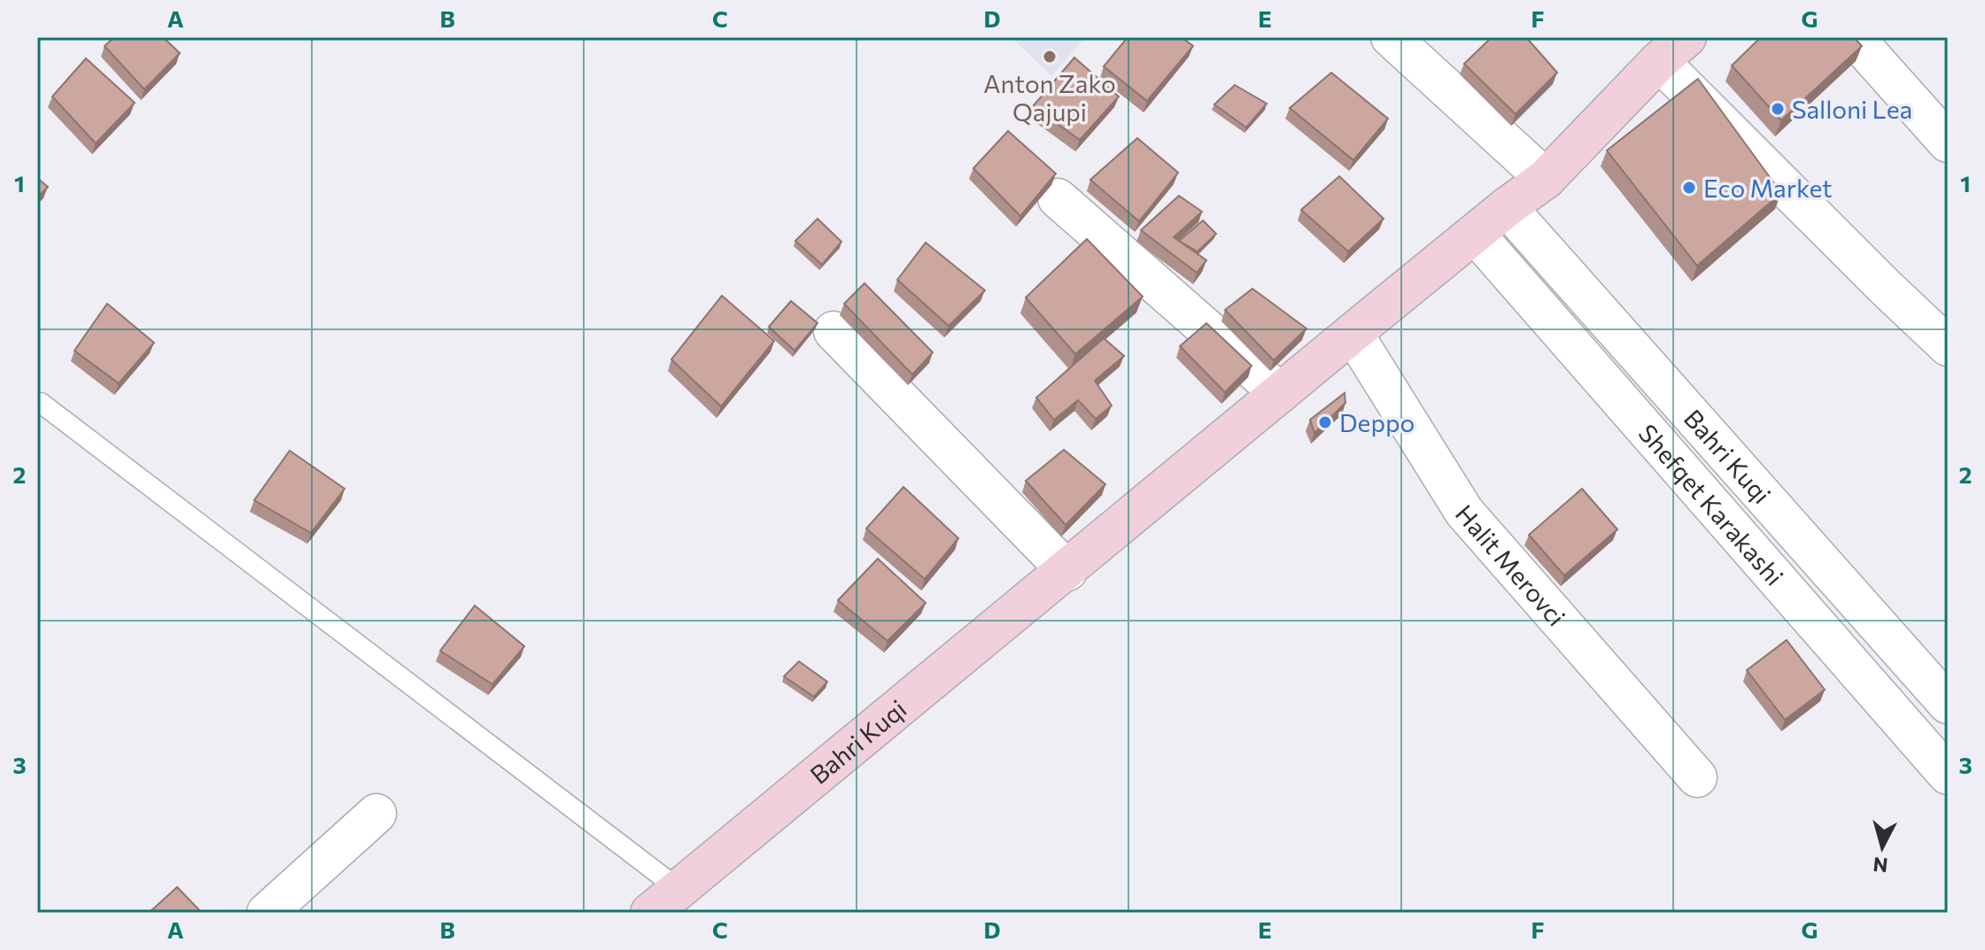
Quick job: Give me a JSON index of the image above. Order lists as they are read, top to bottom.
{
  "streets": {
    "street": ["Bahri Kuqi", "Shefqet Karakashi", "Halit Merovci"]
  },
  "crossings": [
    ["Bahri Kuqi", "Shefqet Karakashi"],
    ["Bahri Kuqi", "Halit Merovci"]
  ],
  "places": [
    "Anton Zako Qajupi",
    "Salloni Lea",
    "Eco Market",
    "Deppo"
  ],
  "north": "bottom",
  "grid": {
    "columns": [
      "A",
      "B",
      "C",
      "D",
      "E",
      "F",
      "G"
    ],
    "rows": ["1", "2", "3"]
  }
}
